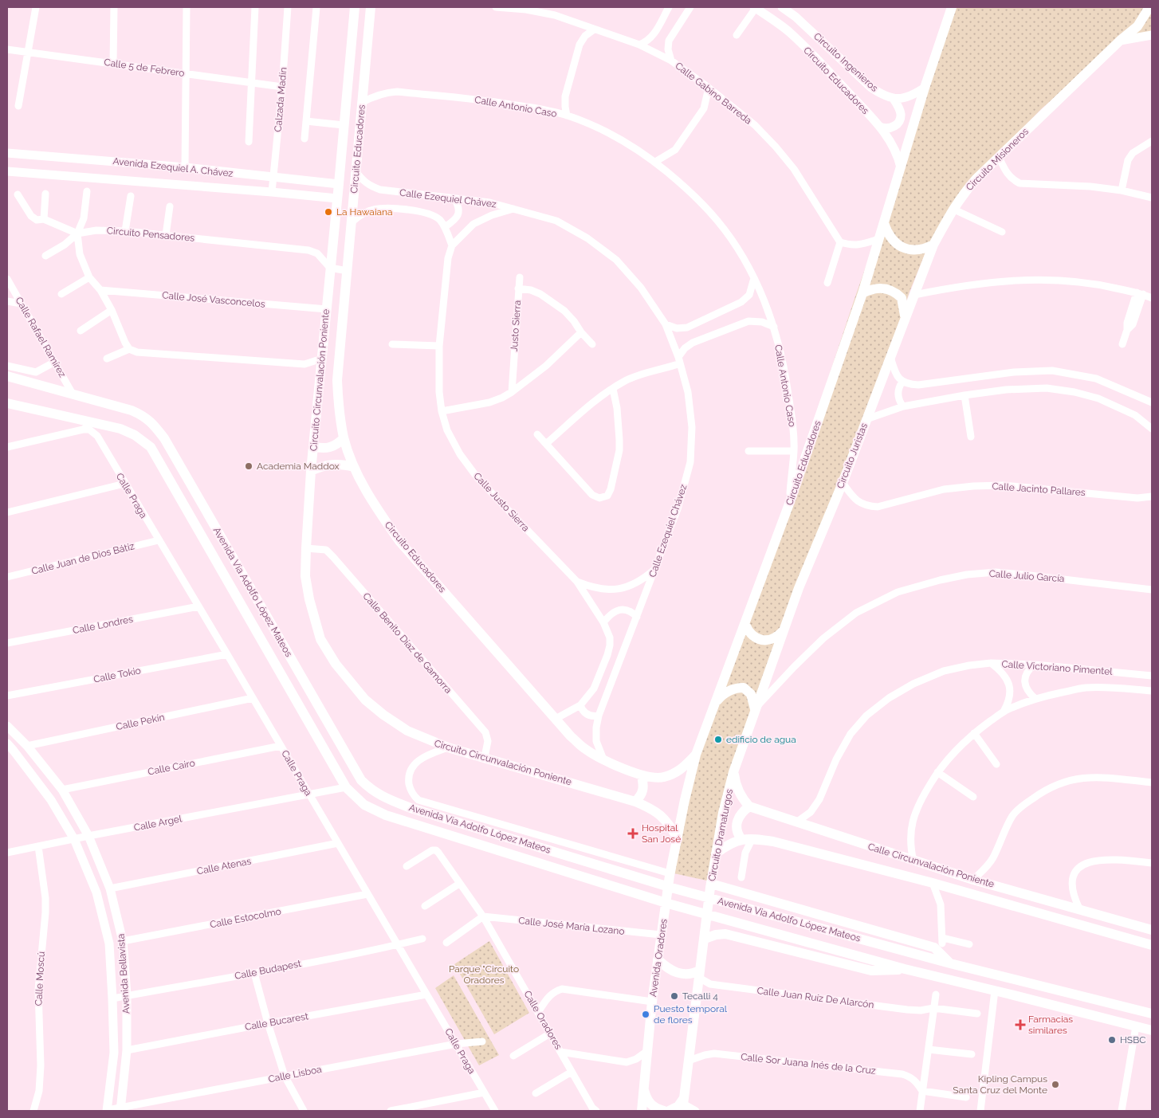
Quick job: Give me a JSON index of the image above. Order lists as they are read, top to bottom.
{
  "streets": {
    "main road": [
      "Circuito Educadores",
      "Circuito Misioneros",
      "Circuito Circunvalación Poniente",
      "Circuito Juristas",
      "Avenida Via Adolfo López Mateos",
      "Circuito Dramaturgos",
      "Calle Circunvalación Poniente",
      "Avenida Oradores"
    ],
    "street": [
      "Circuito Ingenieros",
      "Calle 5 de Febrero",
      "Calle Gabino Barreda",
      "Calzada Madín",
      "Calle Antonio Caso",
      "Avenida Ezequiel A. Chávez",
      "Calle Ezequiel Chávez",
      "Circuito Pensadores",
      "Calle José Vasconcelos",
      "Justo Sierra",
      "Calle Rafael Ramírez",
      "Calle Jacinto Pallares",
      "Calle Praga",
      "Calle Justo Sierra",
      "Calle Juan de Dios Bátiz",
      "Calle Julio García",
      "Calle Londres",
      "Calle Benito Díaz de Gamorra",
      "Calle Victoriano Pimentel",
      "Calle Tokio",
      "Calle Pekín",
      "Calle Cairo",
      "Calle Argel",
      "Calle Atenas",
      "Calle Estocolmo",
      "Calle José María Lozano",
      "Calle Budapest",
      "Avenida Bellavista",
      "Calle Moscú",
      "Calle Juan Ruíz De Alarcón",
      "Calle Oradores",
      "Calle Bucarest",
      "Calle Sor Juana Inés de la Cruz",
      "Calle Lisboa"
    ]
  },
  "crossings": [
    ["Calle 5 de Febrero", "Calzada Madín"],
    ["Circuito Educadores", "Calle Antonio Caso"],
    ["Circuito Educadores", "Calle Ezequiel Chávez"],
    ["Circuito Educadores", "Circuito Circunvalación Poniente"],
    ["Circuito Educadores", "Calle Justo Sierra"],
    ["Circuito Educadores", "Avenida Oradores"],
    ["Calzada Madín", "Avenida Ezequiel A. Chávez"],
    ["Circuito Misioneros", "Circuito Juristas"],
    ["Avenida Ezequiel A. Chávez", "Circuito Circunvalación Poniente"],
    ["Calle Ezequiel Chávez", "Calle Justo Sierra"],
    ["Circuito Pensadores", "Circuito Circunvalación Poniente"],
    ["Calle José Vasconcelos", "Circuito Circunvalación Poniente"],
    ["Calle Rafael Ramírez", "Avenida Via Adolfo López Mateos"],
    ["Circuito Circunvalación Poniente", "Calle Benito Díaz de Gamorra"],
    ["Circuito Juristas", "Calle Jacinto Pallares"],
    ["Circuito Juristas", "Calle Julio García"],
    ["Circuito Juristas", "Circuito Dramaturgos"],
    ["Calle Praga", "Calle Juan de Dios Bátiz"],
    ["Calle Praga", "Calle Londres"],
    ["Calle Praga", "Calle Tokio"],
    ["Calle Praga", "Calle Pekín"],
    ["Calle Praga", "Calle Cairo"],
    ["Calle Praga", "Calle Argel"],
    ["Calle Praga", "Calle Atenas"],
    ["Calle Praga", "Calle Estocolmo"],
    ["Calle Praga", "Calle Budapest"],
    ["Calle Praga", "Calle Bucarest"],
    ["Calle Praga", "Calle Lisboa"],
    ["Avenida Via Adolfo López Mateos", "Calle Argel"],
    ["Calle Victoriano Pimentel", "Calle Circunvalación Poniente"],
    ["Calle Pekín", "Avenida Bellavista"],
    ["Calle Cairo", "Avenida Bellavista"],
    ["Calle Argel", "Avenida Bellavista"],
    ["Calle Argel", "Calle Moscú"],
    ["Circuito Dramaturgos", "Calle Circunvalación Poniente"],
    ["Circuito Dramaturgos", "Calle Juan Ruíz De Alarcón"],
    ["Circuito Dramaturgos", "Calle Sor Juana Inés de la Cruz"],
    ["Calle Atenas", "Avenida Bellavista"],
    ["Calle Estocolmo", "Avenida Bellavista"],
    ["Calle José María Lozano", "Avenida Oradores"],
    ["Calle José María Lozano", "Calle Oradores"],
    ["Calle Budapest", "Avenida Bellavista"],
    ["Avenida Bellavista", "Calle Bucarest"],
    ["Avenida Bellavista", "Calle Lisboa"]
  ],
  "parks": ["Parque \"Circuito Oradores"],
  "places": {
    "other": [
      "La Hawaiana",
      "Academia Maddox",
      "edificio de agua",
      "Tecalli 4",
      "Puesto temporal de flores",
      "HSBC",
      "Kipling Campus Santa Cruz del Monte"
    ],
    "health": ["Hospital San José", "Farmacias similares"]
  }
}
